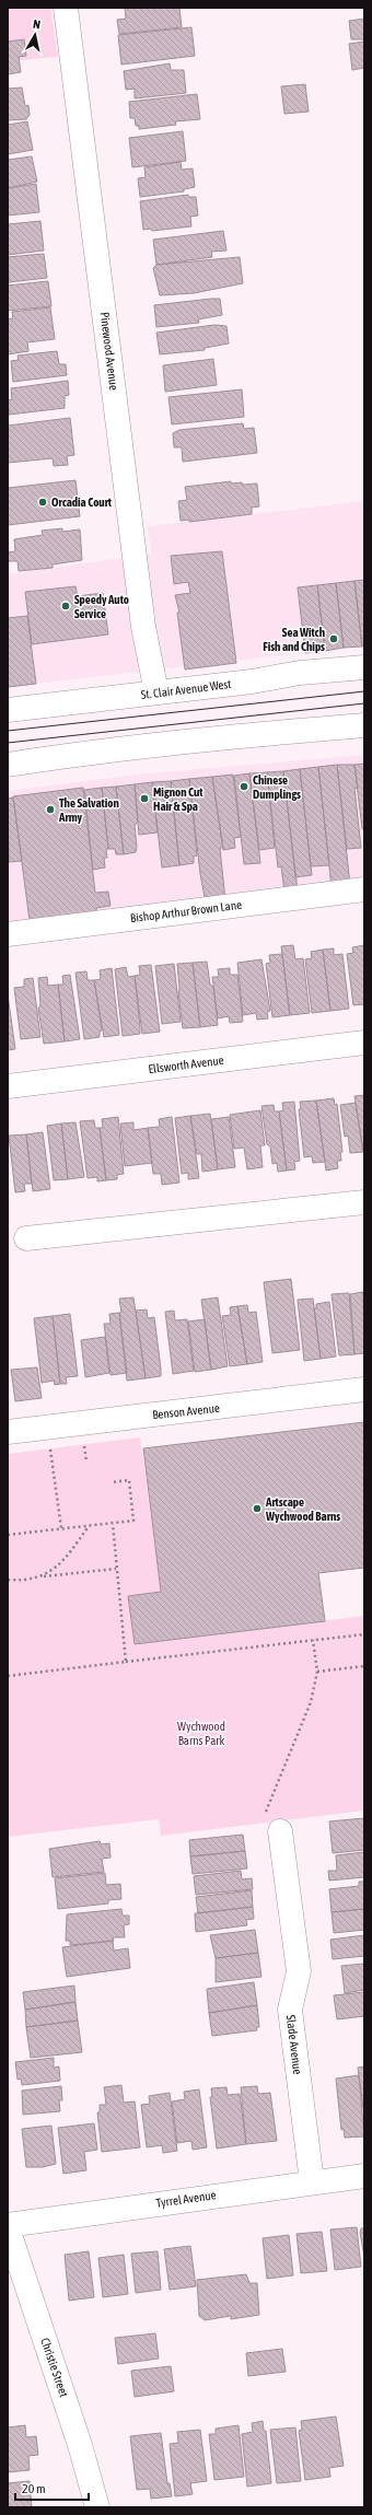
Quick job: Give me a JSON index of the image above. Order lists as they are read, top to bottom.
{
  "streets": {
    "street": [
      "Pinewood Avenue",
      "St. Clair Avenue West",
      "Bishop Arthur Brown Lane",
      "Ellsworth Avenue",
      "Benson Avenue",
      "Slade Avenue",
      "Tyrrel Avenue",
      "Christie Street"
    ]
  },
  "crossings": [
    ["Pinewood Avenue", "St. Clair Avenue West"],
    ["Slade Avenue", "Tyrrel Avenue"]
  ],
  "parks": ["Wychwood Barns Park"],
  "places": [
    "Orcadia Court",
    "Speedy Auto Service",
    "Sea Witch Fish and Chips",
    "Chinese Dumplings",
    "Mignon Cut Hair & Spa",
    "The Salvation Army",
    "Artscape Wychwood Barns"
  ],
  "scale_bar": "20 m",
  "north": "top"
}
